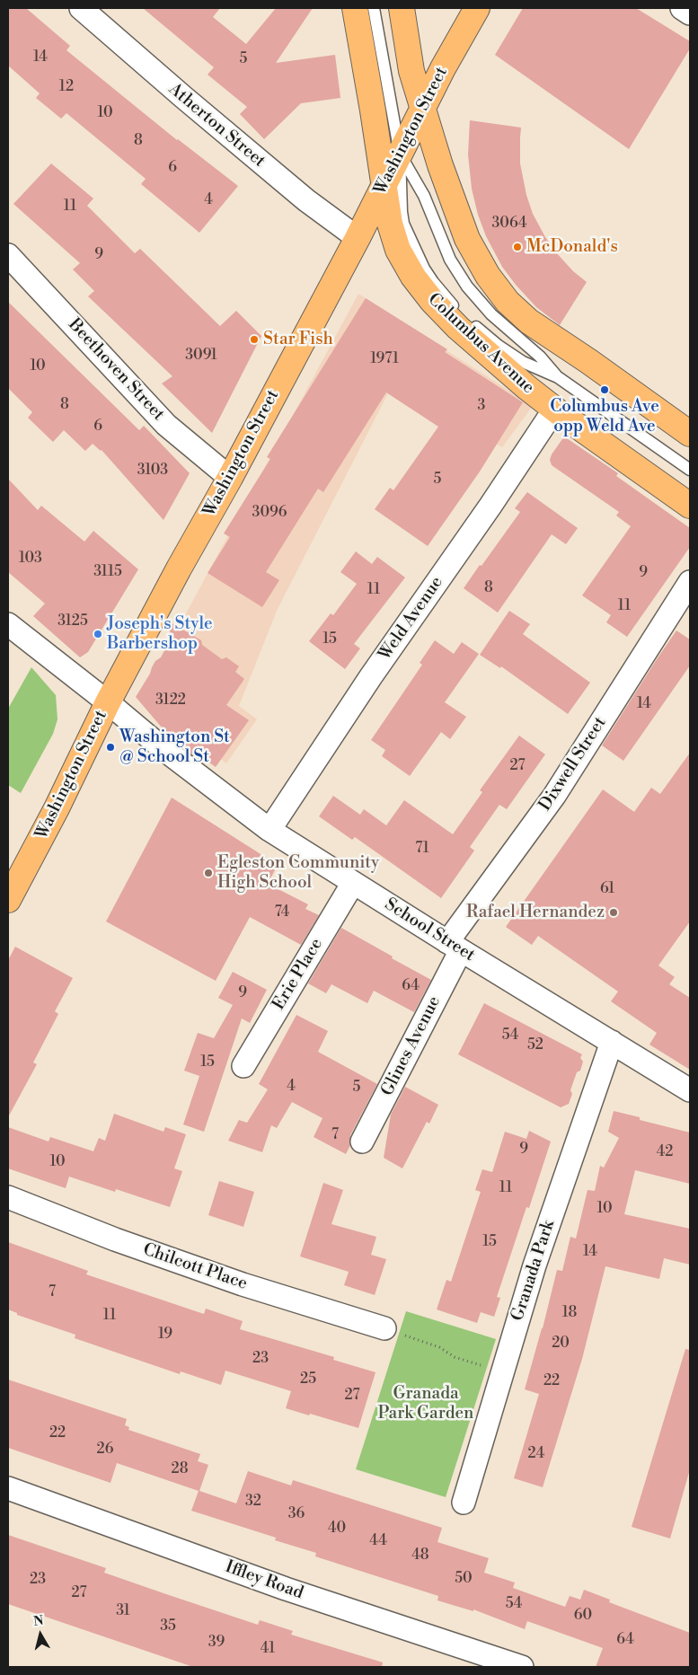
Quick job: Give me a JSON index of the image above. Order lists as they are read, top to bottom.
{
  "streets": {
    "main road": ["Washington Street", "Columbus Avenue"],
    "street": [
      "Atherton Street",
      "Beethoven Street",
      "Weld Avenue",
      "Dixwell Street",
      "School Street",
      "Erie Place",
      "Glines Avenue",
      "Chilcott Place",
      "Granada Park",
      "Iffley Road"
    ]
  },
  "crossings": [
    ["Atherton Street", "Washington Street"],
    ["Washington Street", "Columbus Avenue"],
    ["Washington Street", "Beethoven Street"],
    ["Washington Street", "School Street"],
    ["Columbus Avenue", "Weld Avenue"],
    ["Weld Avenue", "School Street"],
    ["Dixwell Street", "School Street"],
    ["Dixwell Street", "Glines Avenue"],
    ["School Street", "Erie Place"],
    ["School Street", "Glines Avenue"],
    ["School Street", "Granada Park"]
  ],
  "parks": ["Granada Park Garden"],
  "places": [
    "McDonald's",
    "Star Fish",
    "Columbus Ave opp Weld Ave",
    "Joseph's Style Barbershop",
    "Washington St @ School St",
    "Egleston Community High School",
    "Rafael Hernandez"
  ],
  "house_numbers": [
    "14",
    "5",
    "12",
    "10",
    "8",
    "6",
    "4",
    "11",
    "3064",
    "9",
    "3091",
    "1971",
    "10",
    "8",
    "3",
    "6",
    "3103",
    "5",
    "3096",
    "103",
    "3115",
    "9",
    "8",
    "11",
    "11",
    "3125",
    "15",
    "3122",
    "14",
    "27",
    "71",
    "61",
    "74",
    "64",
    "9",
    "54",
    "52",
    "15",
    "4",
    "5",
    "7",
    "9",
    "42",
    "10",
    "11",
    "10",
    "15",
    "14",
    "7",
    "18",
    "11",
    "19",
    "20",
    "23",
    "25",
    "22",
    "27",
    "22",
    "26",
    "24",
    "28",
    "32",
    "36",
    "40",
    "44",
    "48",
    "50",
    "23",
    "27",
    "54",
    "31",
    "60",
    "35",
    "64",
    "39",
    "41"
  ],
  "north": "top"
}
